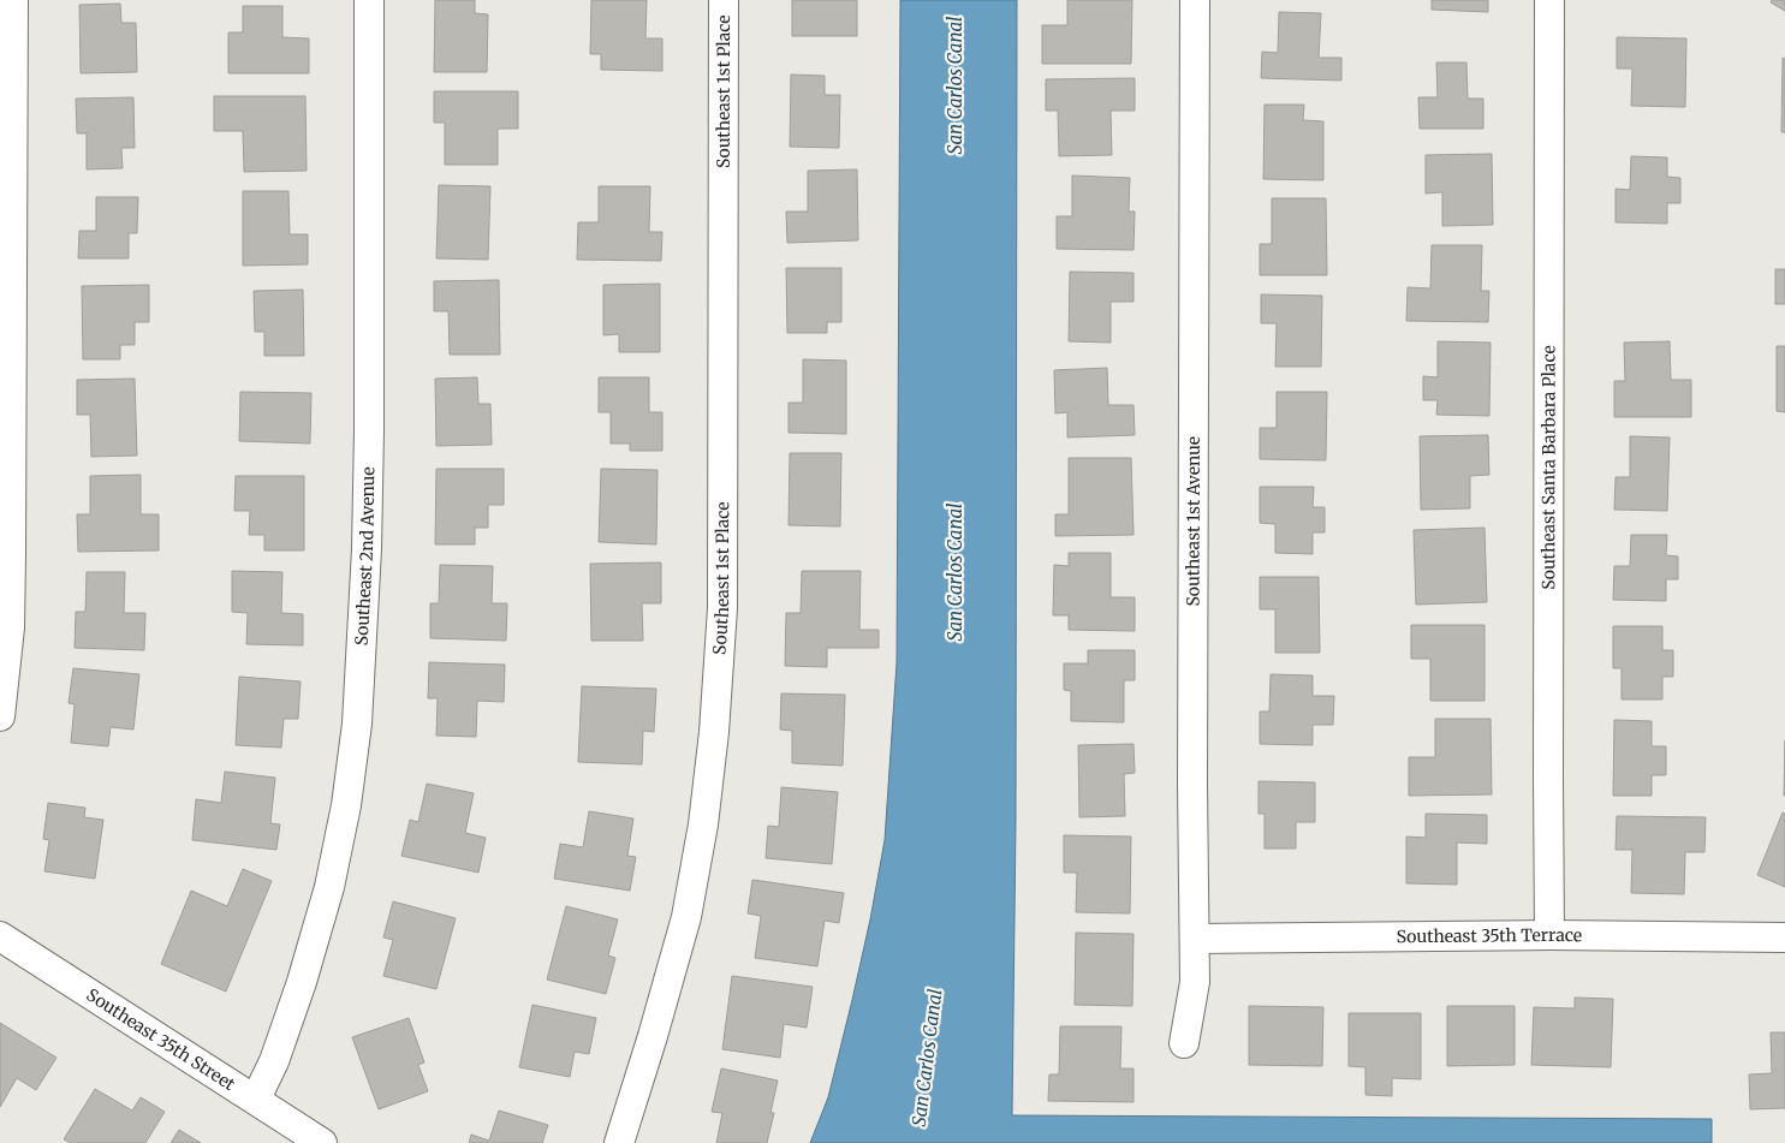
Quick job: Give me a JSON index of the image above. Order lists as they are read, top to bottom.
{
  "streets": {
    "street": [
      "Southeast 1st Place",
      "Southeast Santa Barbara Place",
      "Southeast 1st Avenue",
      "Southeast 2nd Avenue",
      "Southeast 35th Terrace",
      "Southeast 35th Street"
    ]
  },
  "crossings": [
    ["Southeast Santa Barbara Place", "Southeast 35th Terrace"],
    ["Southeast 1st Avenue", "Southeast 35th Terrace"],
    ["Southeast 2nd Avenue", "Southeast 35th Street"]
  ],
  "water": ["San Carlos Canal"]
}
